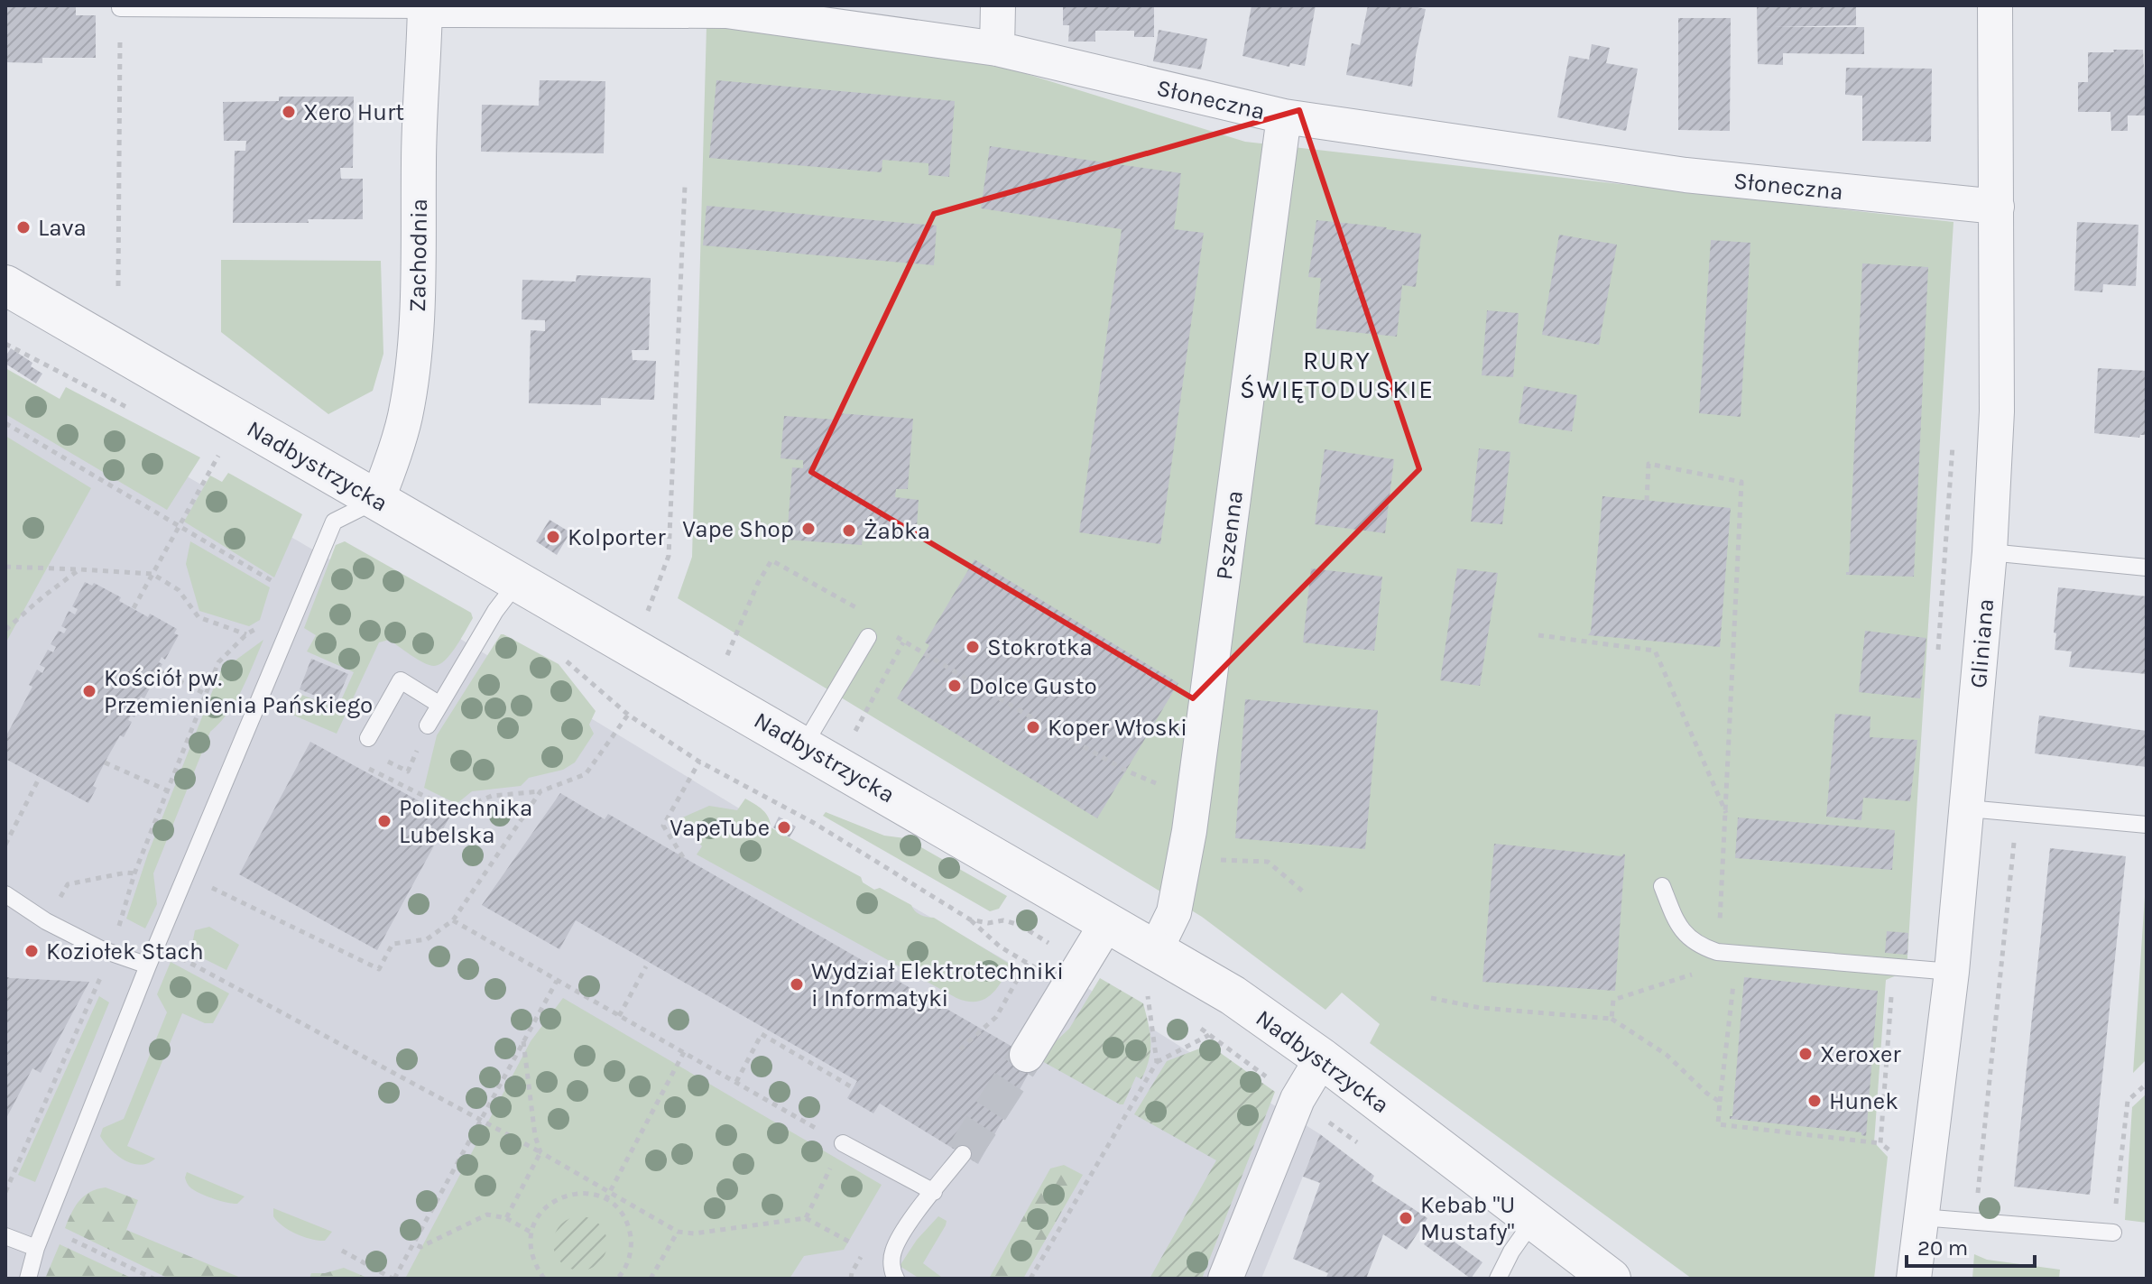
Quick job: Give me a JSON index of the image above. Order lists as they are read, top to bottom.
{
  "streets": {
    "street": [
      "Słoneczna",
      "Zachodnia",
      "Nadbystrzycka",
      "Pszenna",
      "Gliniana"
    ]
  },
  "crossings": [
    ["Słoneczna", "Zachodnia"],
    ["Słoneczna", "Pszenna"],
    ["Słoneczna", "Gliniana"],
    ["Zachodnia", "Nadbystrzycka"],
    ["Nadbystrzycka", "Pszenna"]
  ],
  "districts": ["RURY ŚWIĘTODUSKIE"],
  "places": [
    "Xero Hurt",
    "Lava",
    "Vape Shop",
    "Żabka",
    "Kolporter",
    "Stokrotka",
    "Dolce Gusto",
    "Kościół pw. Przemienienia Pańskiego",
    "Koper Włoski",
    "Politechnika Lubelska",
    "VapeTube",
    "Koziołek Stach",
    "Wydział Elektrotechniki i Informatyki",
    "Xeroxer",
    "Hunek",
    "Kebab \"U Mustafy\""
  ],
  "scale_bar": "20 m"
}
